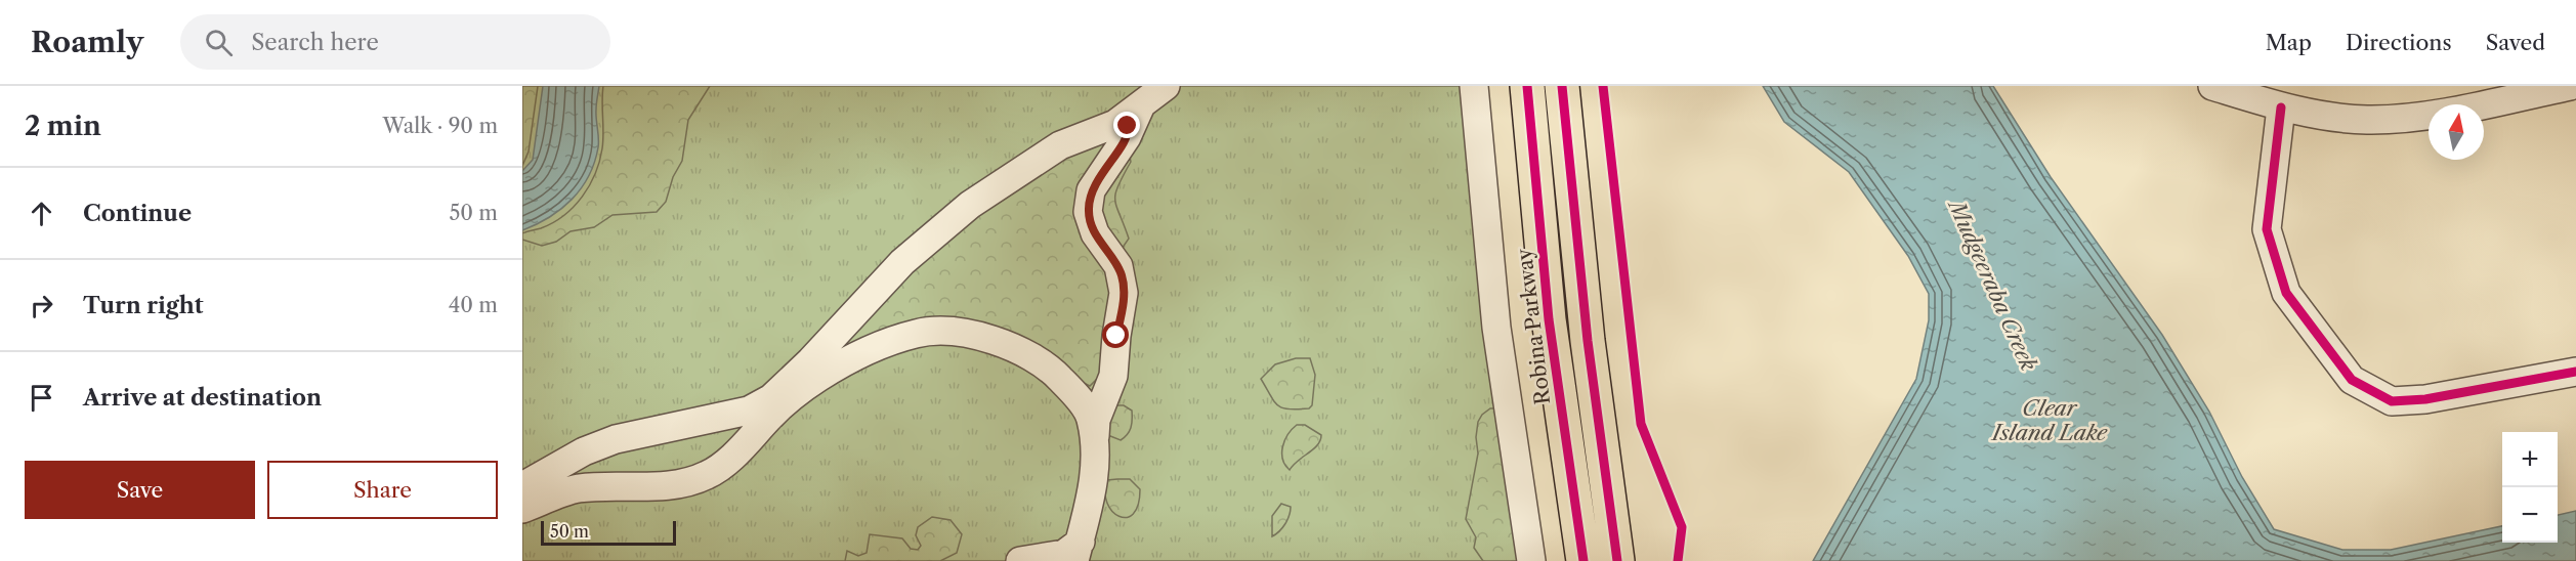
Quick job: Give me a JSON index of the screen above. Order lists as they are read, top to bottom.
{
  "streets": {
    "main road": ["Robina Parkway"]
  },
  "water": ["Mudgeeraba Creek", "Clear Island Lake"],
  "scale_bar": "50 m",
  "north": "top",
  "page": {
    "header": "Roamly",
    "search": "Search here",
    "nav": ["Map", "Directions", "Saved"],
    "heading": ["2 min", "Walk · 90 m"],
    "list": [
      ["Continue", "50 m"],
      ["Turn right", "40 m"],
      "Arrive at destination"
    ],
    "map_buttons": ["+", "−"],
    "buttons": ["Save", "Share"],
    "scale": "50 m"
  }
}
